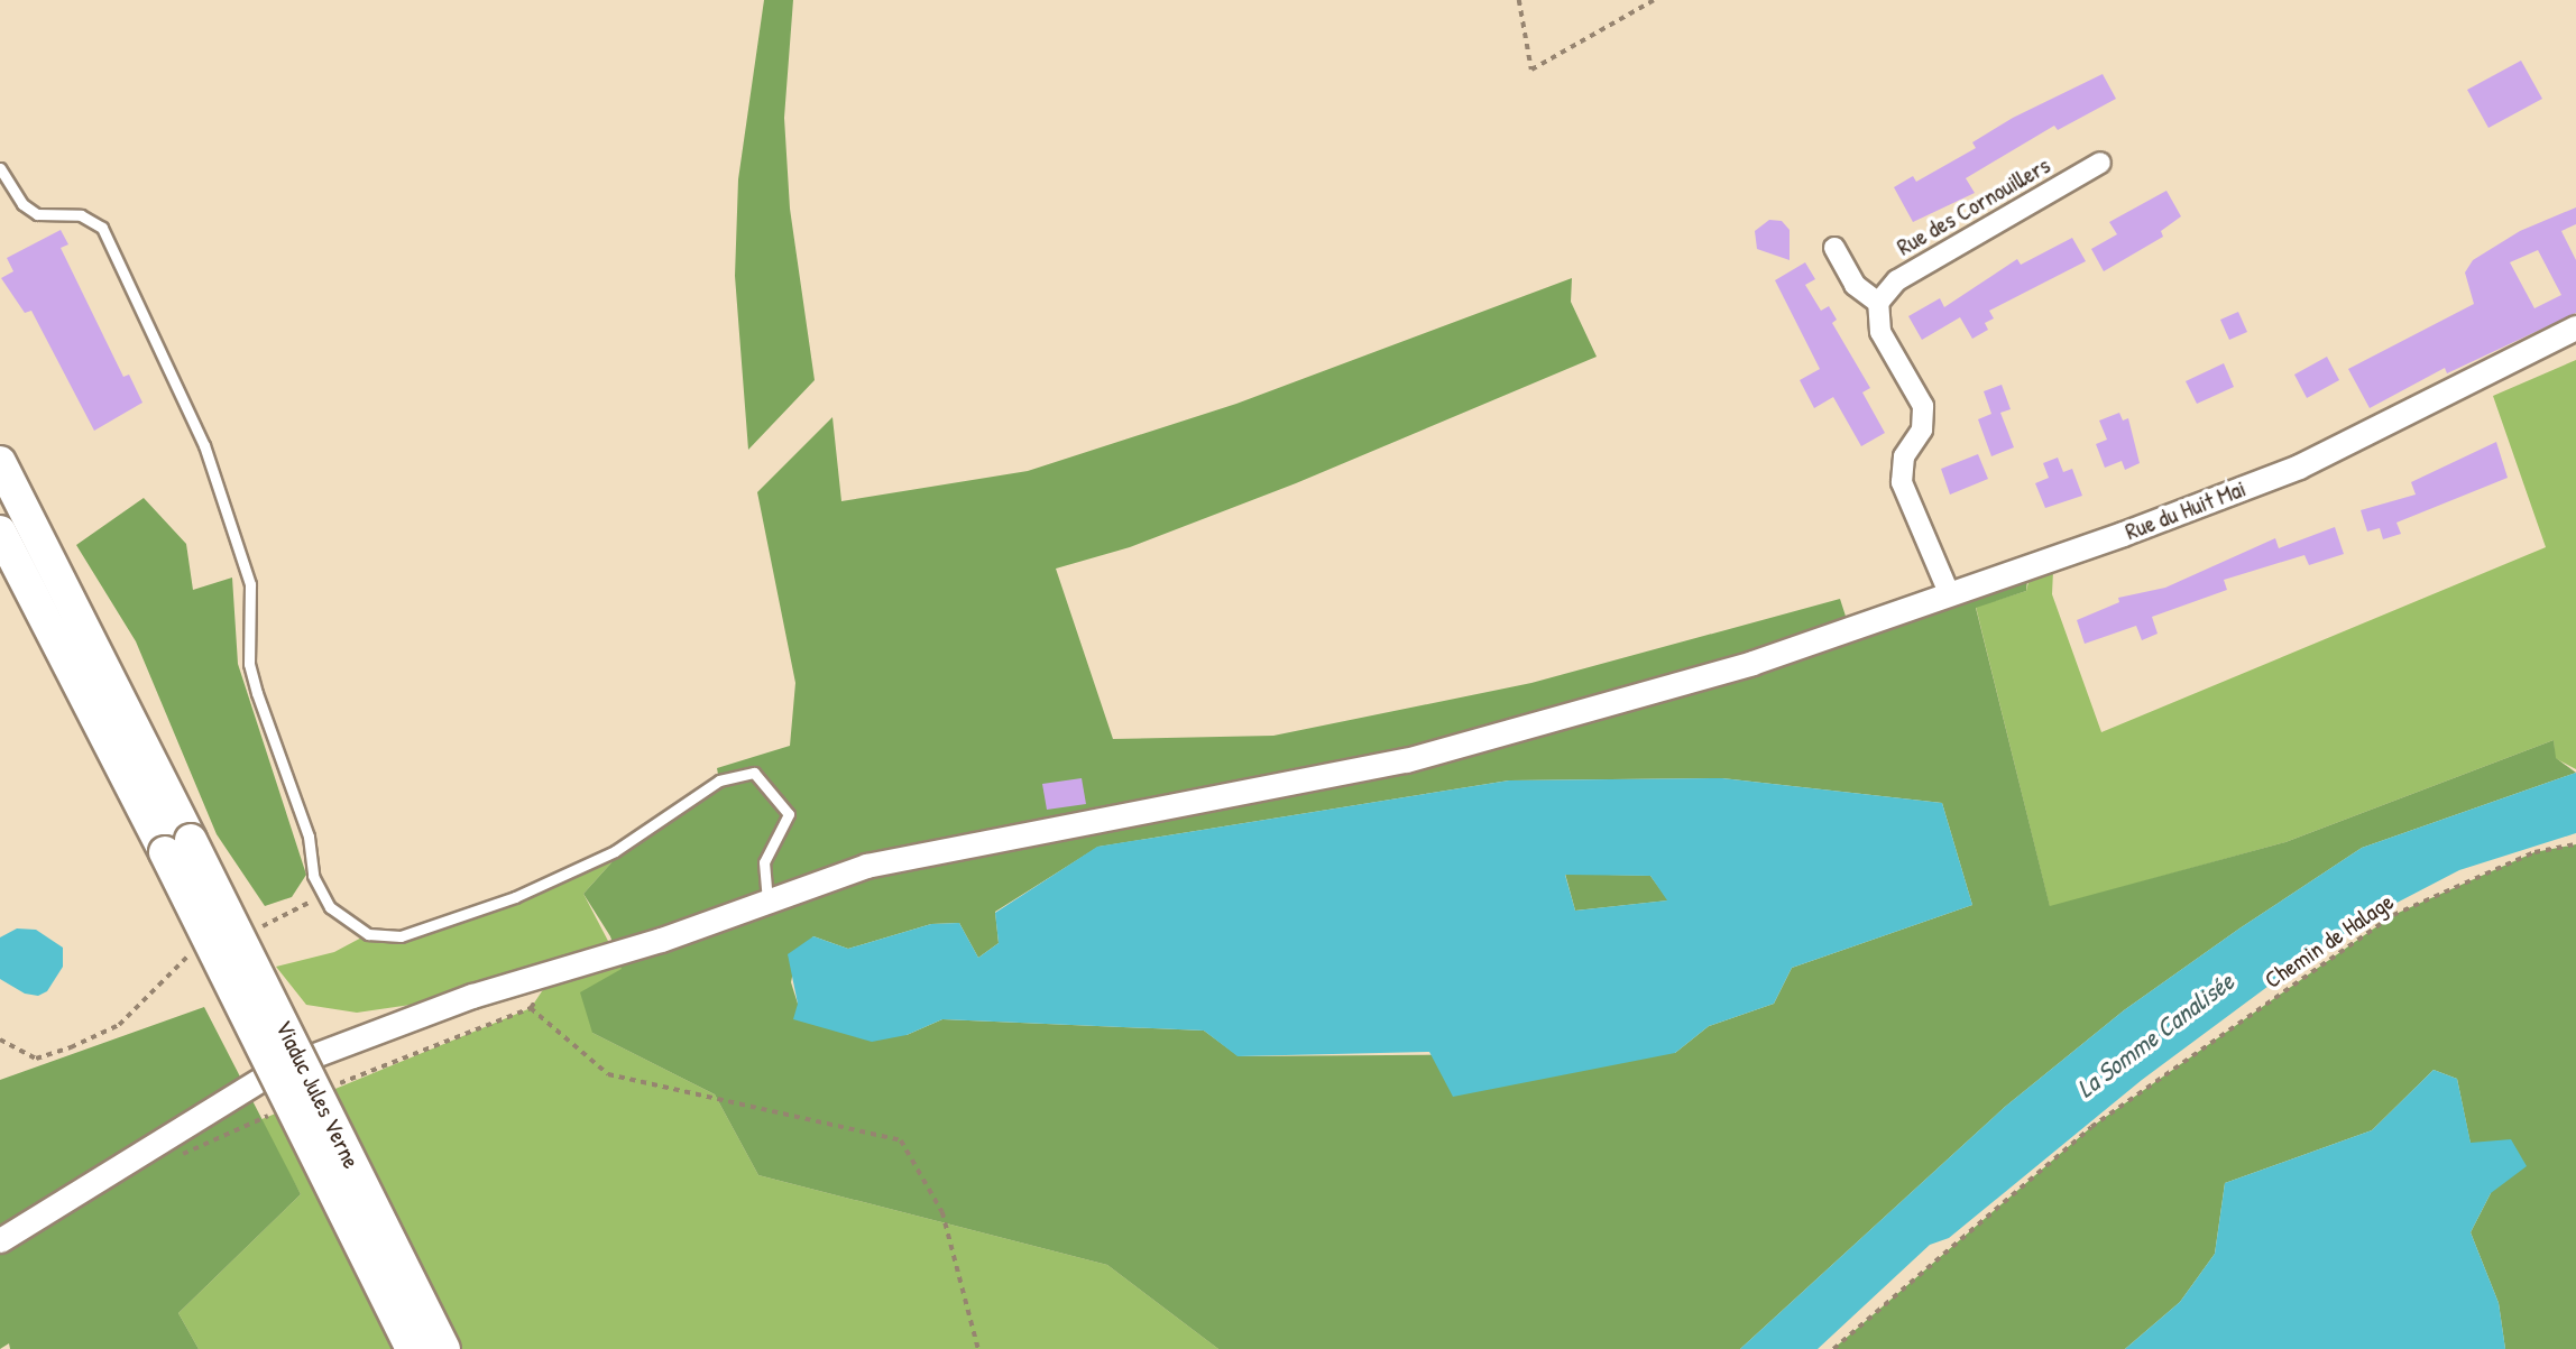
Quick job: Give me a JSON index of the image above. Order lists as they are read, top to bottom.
{
  "streets": {
    "highway": ["Viaduc Jules Verne"],
    "street": ["Rue des Cornouillers", "Rue du Huit Mai"],
    "path": ["Chemin de Halage"]
  },
  "water": ["La Somme Canalisée"]
}
